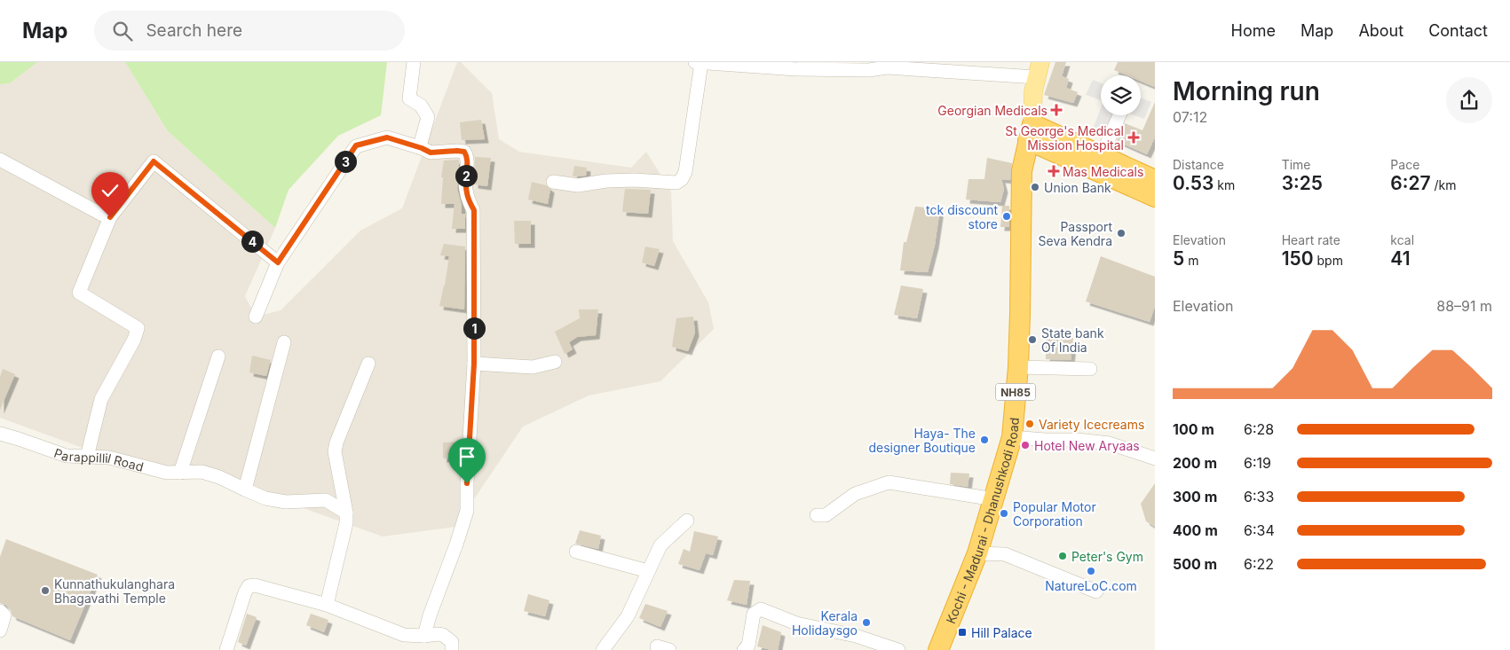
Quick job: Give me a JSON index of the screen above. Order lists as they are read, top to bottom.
{
  "streets": {
    "highway": ["NH85", "Kochi - Madurai - Dhanushkodi Road"],
    "street": ["Parappillil Road"]
  },
  "places": {
    "health": ["Georgian Medicals", "St George's Medical Mission Hospital", "Mas Medicals"],
    "other": [
      "Union Bank",
      "tck discount store",
      "Passport Seva Kendra",
      "State bank Of India",
      "Variety Icecreams",
      "Haya- The designer Boutique",
      "Hotel New Aryaas",
      "Popular Motor Corporation",
      "Peter's Gym",
      "NatureLoC.com",
      "Kunnathukulanghara Bhagavathi Temple",
      "Kerala Holidaysgo"
    ],
    "transit": ["Hill Palace"]
  },
  "page": {
    "header": "Map",
    "search": "Search here",
    "nav": [
      "Home",
      "Map",
      "About",
      "Contact"
    ],
    "heading": ["Morning run", "07:12"],
    "stats": [
      ["Distance", "0.53 km"],
      ["Time", "3:25"],
      ["Pace", "6:27 /km"],
      ["Elevation", "5 m"],
      ["Heart rate", "150 bpm"],
      ["kcal", "41"]
    ],
    "pins": [
      "3",
      "2",
      "4",
      "1"
    ],
    "chart": ["Elevation", "88–91 m"],
    "list": [
      {
        "name": "100 m",
        "note": "6:28"
      },
      {
        "name": "200 m",
        "note": "6:19"
      },
      {
        "name": "300 m",
        "note": "6:33"
      },
      {
        "name": "400 m",
        "note": "6:34"
      },
      {
        "name": "500 m",
        "note": "6:22"
      }
    ]
  }
}
